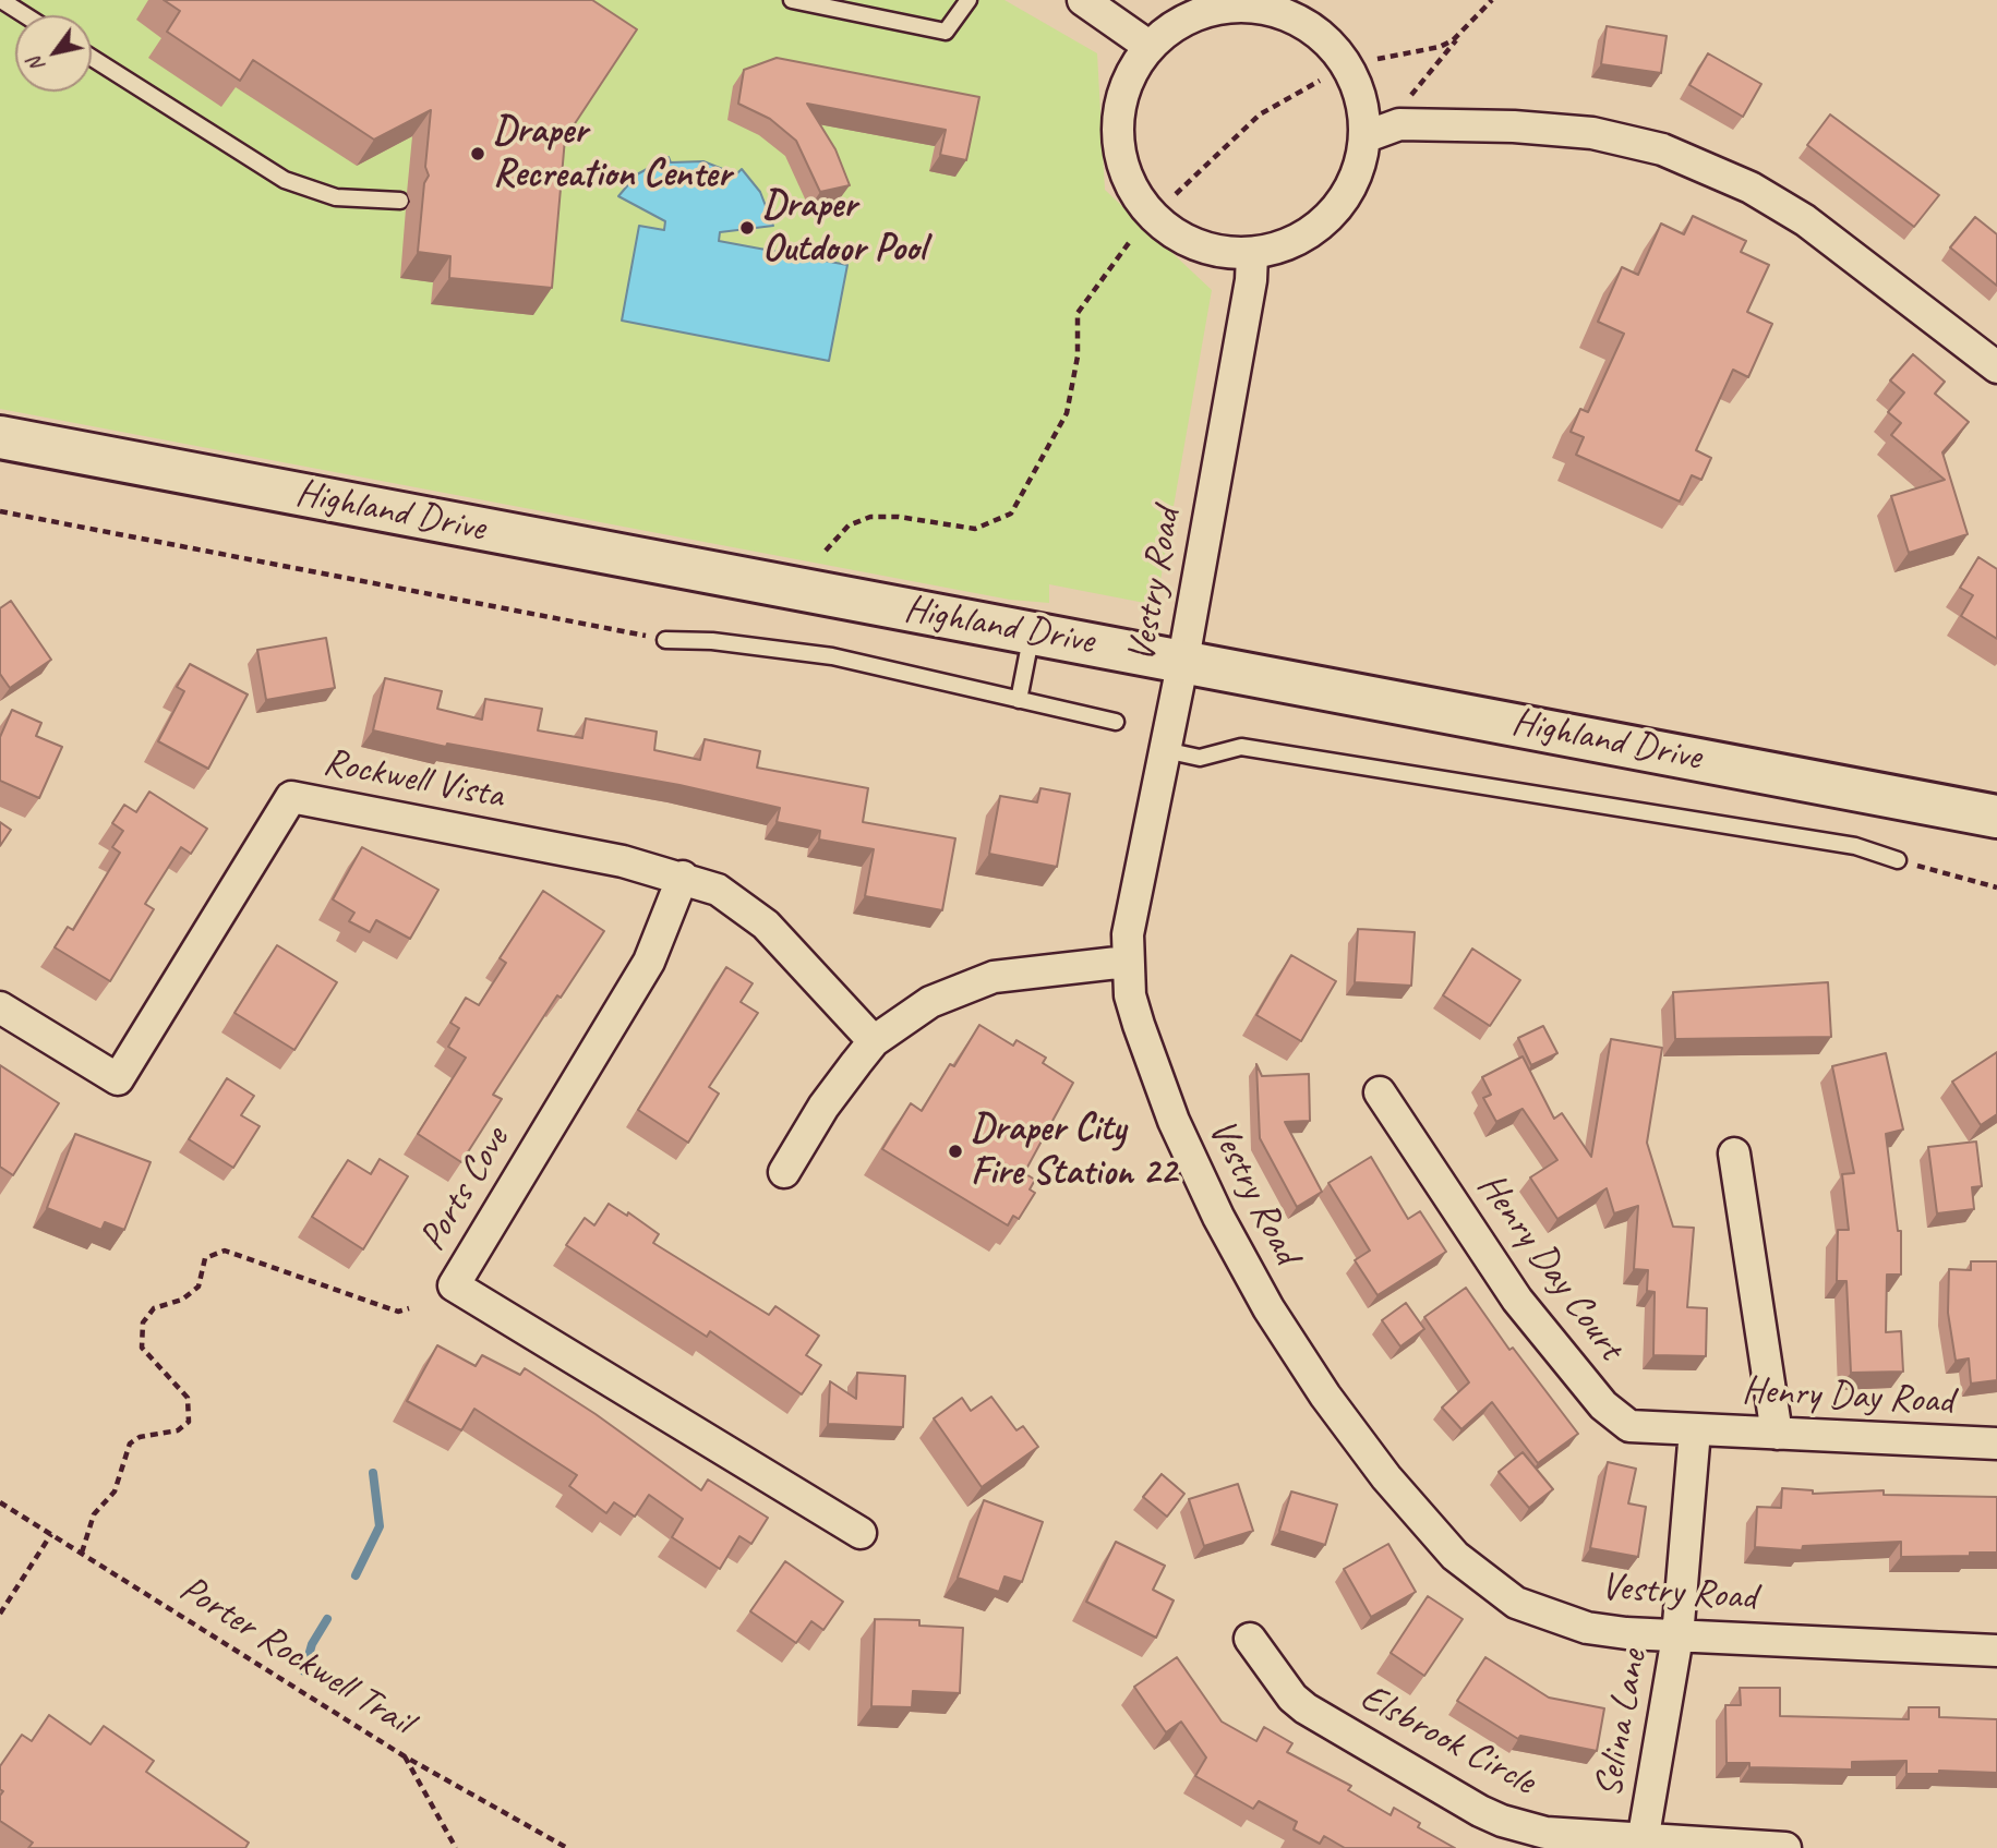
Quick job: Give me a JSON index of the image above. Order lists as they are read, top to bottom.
{
  "streets": {
    "main road": ["Highland Drive"],
    "street": [
      "Vestry Road",
      "Rockwell Vista",
      "Ports Cove",
      "Henry Day Court",
      "Henry Day Road",
      "Selina Lane",
      "Elsbrook Circle"
    ],
    "path": ["Porter Rockwell Trail"]
  },
  "crossings": [
    ["Highland Drive", "Vestry Road"],
    ["Vestry Road", "Selina Lane"],
    ["Rockwell Vista", "Ports Cove"],
    ["Henry Day Court", "Henry Day Road"],
    ["Henry Day Court", "Selina Lane"],
    ["Henry Day Road", "Selina Lane"],
    ["Selina Lane", "Elsbrook Circle"]
  ],
  "places": ["Draper Recreation Center", "Draper Outdoor Pool", "Draper City Fire Station 22"],
  "north": "bottom left"
}
